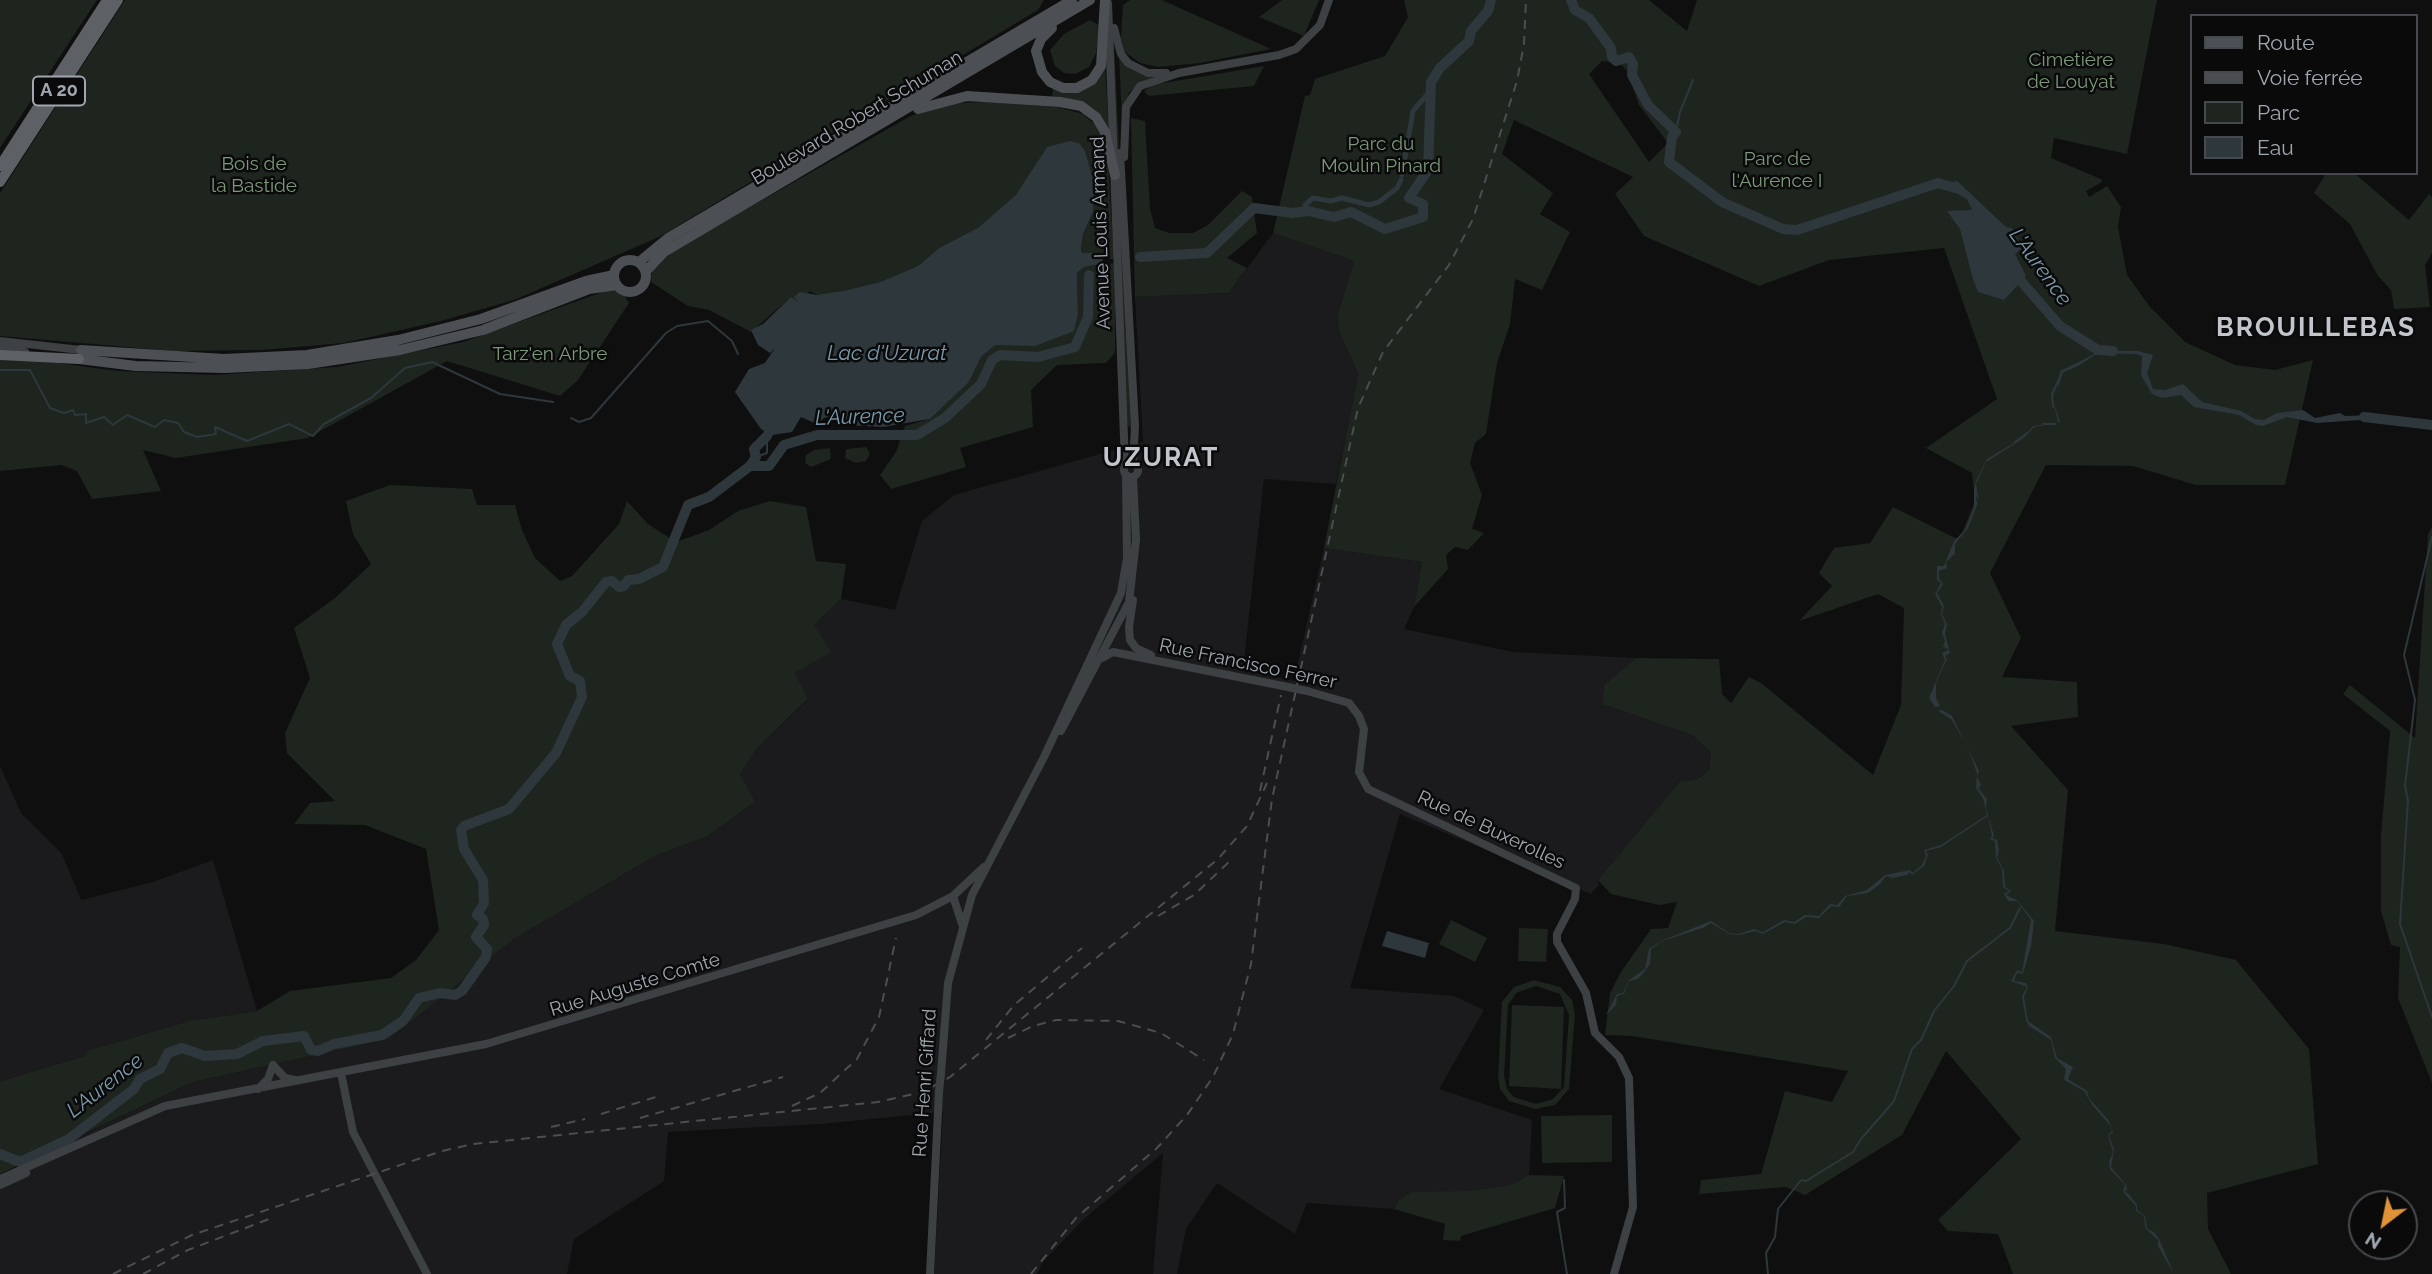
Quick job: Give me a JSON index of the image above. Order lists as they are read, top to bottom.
{
  "streets": {
    "highway": ["A 20"],
    "main road": ["Boulevard Robert Schuman"],
    "street": [
      "Avenue Louis Armand",
      "Rue Francisco Ferrer",
      "Rue de Buxerolles",
      "Rue Auguste Comte",
      "Rue Henri Giffard"
    ]
  },
  "crossings": [
    ["Rue Francisco Ferrer", "Rue de Buxerolles"],
    ["Rue Auguste Comte", "Rue Henri Giffard"]
  ],
  "districts": ["BROUILLEBAS", "UZURAT"],
  "water": ["L'Aurence", "Lac d'Uzurat"],
  "parks": [
    "Cimetière de Louyat",
    "Parc du Moulin Pinard",
    "Parc de l'Aurence I",
    "Bois de la Bastide",
    "Tarz'en Arbre"
  ],
  "legend": [
    "Route",
    "Voie ferrée",
    "Parc",
    "Eau"
  ],
  "north": "bottom left"
}
